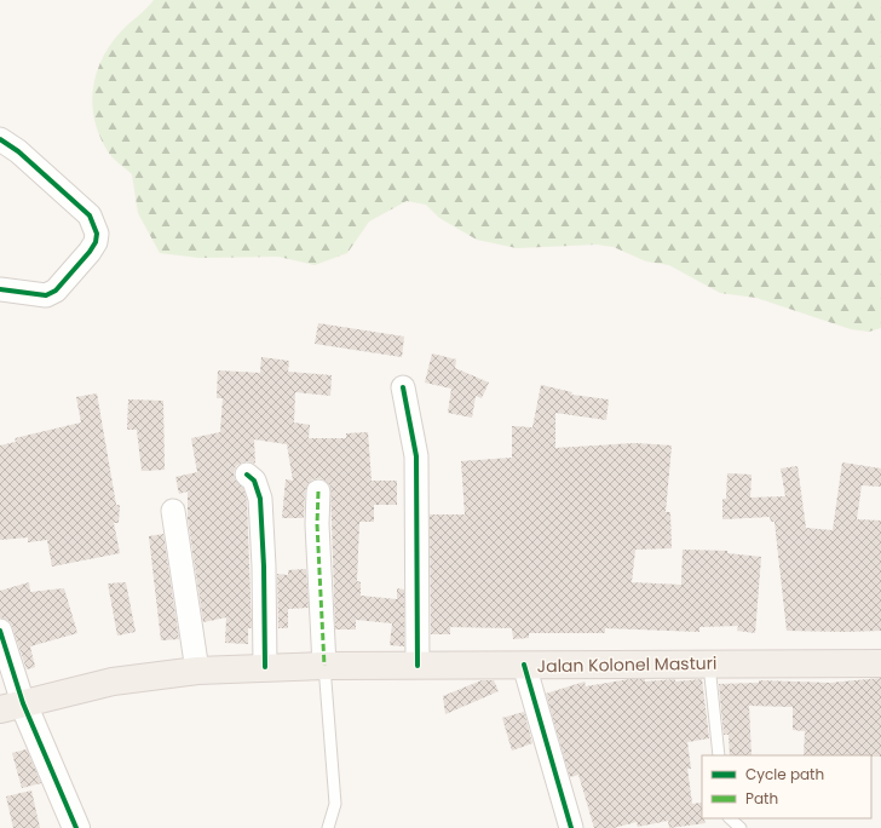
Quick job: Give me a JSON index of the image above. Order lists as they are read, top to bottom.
{
  "streets": {
    "main road": ["Jalan Kolonel Masturi"]
  },
  "legend": ["Cycle path", "Path"]
}
